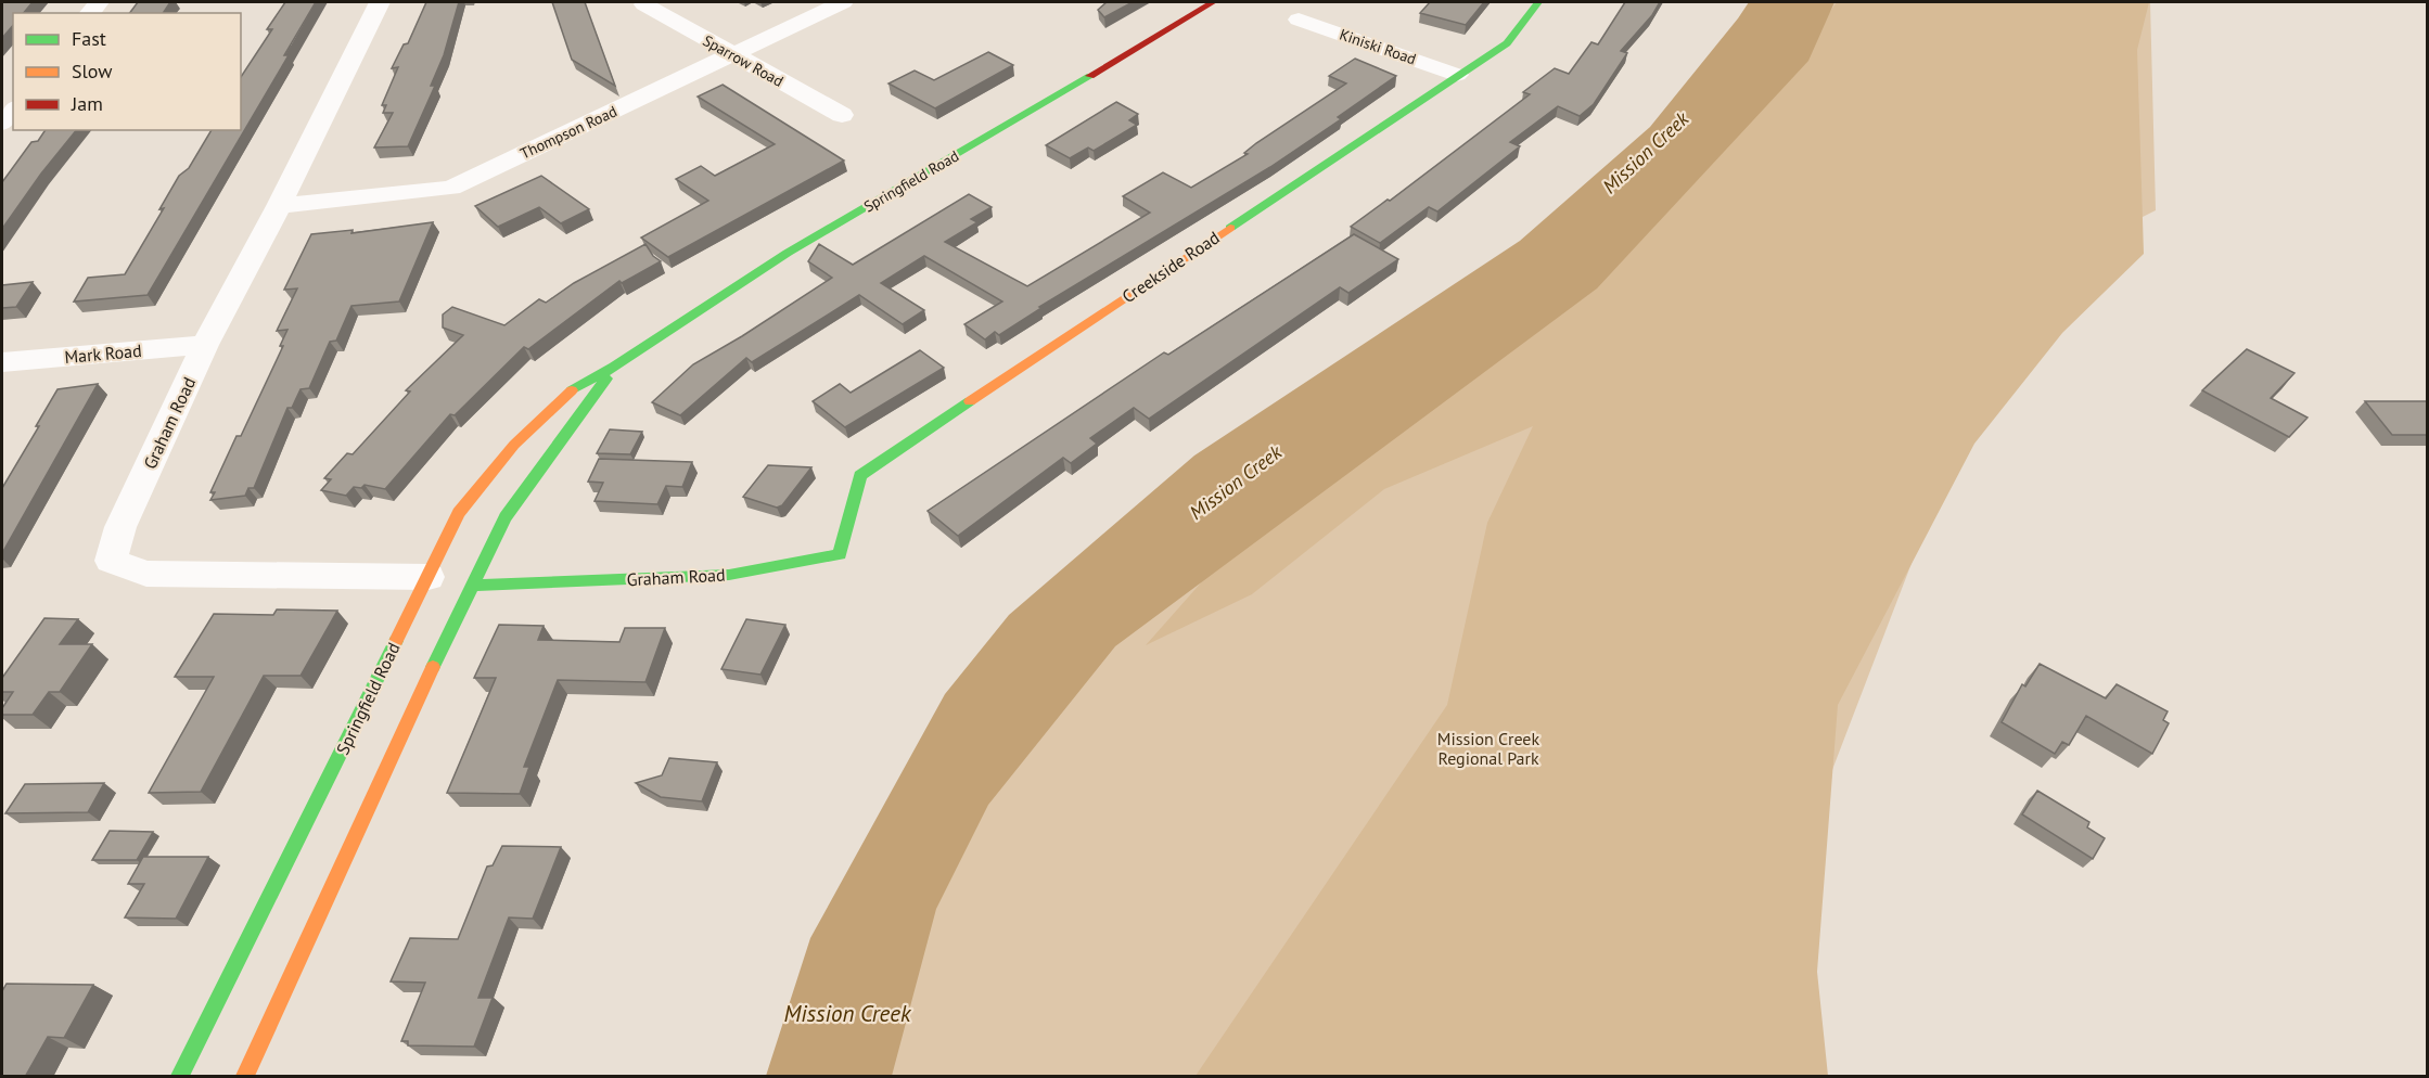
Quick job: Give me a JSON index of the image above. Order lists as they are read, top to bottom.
{
  "streets": {
    "main road": ["Springfield Road", "Creekside Road", "Graham Road"],
    "street": [
      "Kiniski Road",
      "Sparrow Road",
      "Thompson Road",
      "Mark Road"
    ]
  },
  "crossings": [
    ["Kiniski Road", "Creekside Road"],
    ["Sparrow Road", "Thompson Road"],
    ["Thompson Road", "Graham Road"],
    ["Springfield Road", "Graham Road"],
    ["Creekside Road", "Graham Road"],
    ["Mark Road", "Graham Road"]
  ],
  "water": ["Mission Creek"],
  "parks": ["Mission Creek Regional Park"],
  "legend": ["Fast", "Slow", "Jam"]
}
